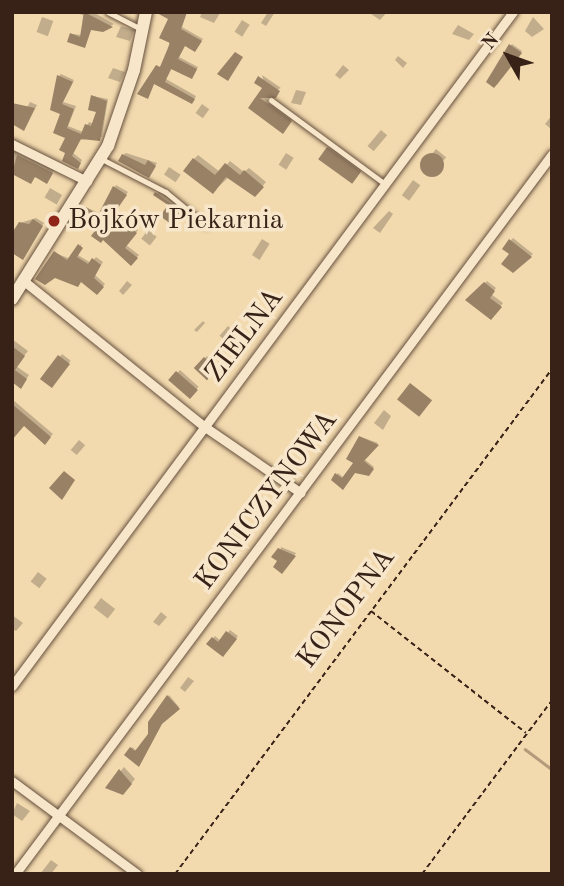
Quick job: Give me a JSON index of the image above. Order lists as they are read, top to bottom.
{
  "streets": {
    "street": ["ZIELNA", "KONICZYNOWA"],
    "path": ["KONOPNA"]
  },
  "places": ["Bojków Piekarnia"],
  "north": "top left"
}
